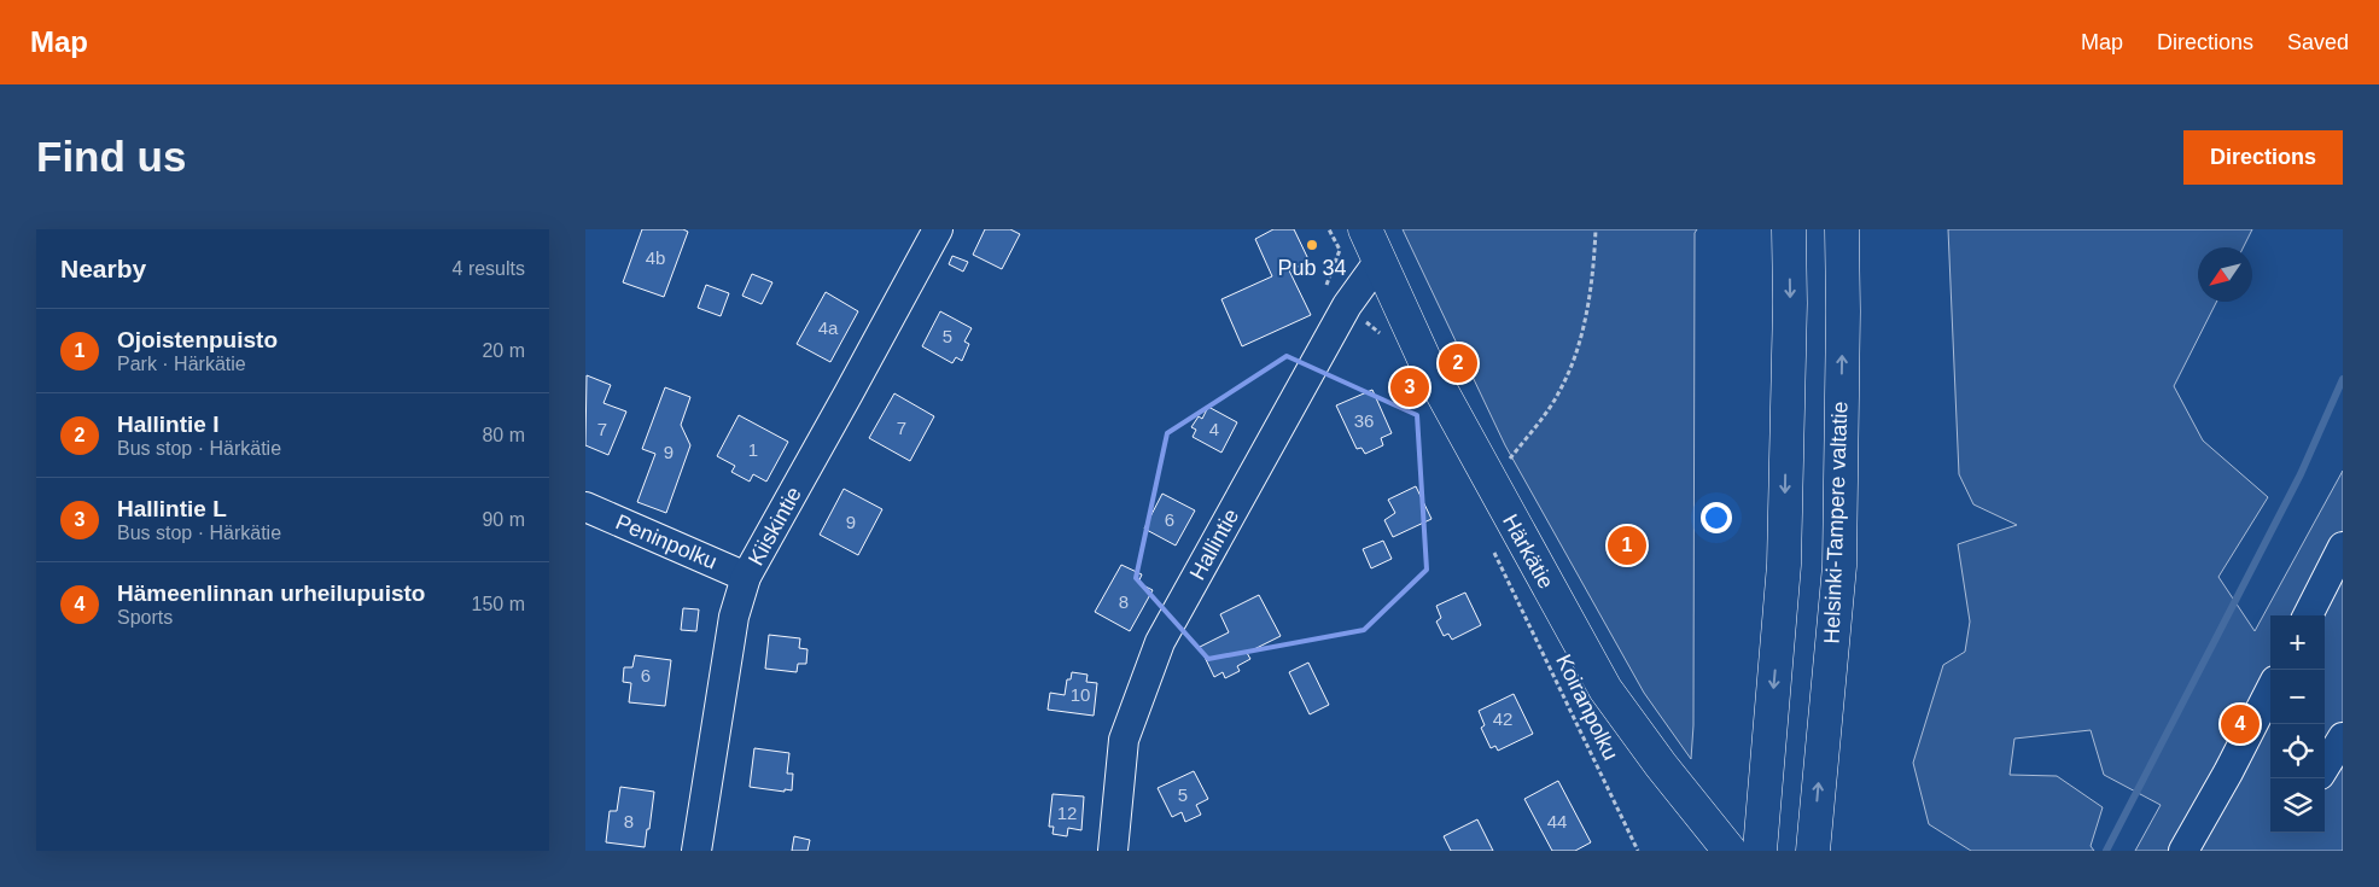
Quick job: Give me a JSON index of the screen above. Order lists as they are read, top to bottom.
{
  "streets": {
    "main road": ["Helsinki-Tampere valtatie", "Härkätie"],
    "street": ["Kiiskintie", "Peninpolku", "Hallintie"],
    "path": ["Koiranpolku"]
  },
  "crossings": [
    ["Kiiskintie", "Peninpolku"],
    ["Hallintie", "Härkätie"]
  ],
  "places": ["Pub 34"],
  "house_numbers": [
    "4b",
    "4a",
    "5",
    "36",
    "7",
    "7",
    "4",
    "1",
    "9",
    "6",
    "9",
    "8",
    "6",
    "10",
    "42",
    "5",
    "12",
    "8",
    "44"
  ],
  "north": "bottom left",
  "page": {
    "header": "Map",
    "nav": ["Map", "Directions", "Saved"],
    "buttons": "Directions",
    "title": "Find us",
    "heading": ["Nearby", "4 results"],
    "list": [
      {
        "mark": "1",
        "name": "Ojoistenpuisto",
        "note": "Park · Härkätie",
        "value": "20 m"
      },
      {
        "mark": "2",
        "name": "Hallintie I",
        "note": "Bus stop · Härkätie",
        "value": "80 m"
      },
      {
        "mark": "3",
        "name": "Hallintie L",
        "note": "Bus stop · Härkätie",
        "value": "90 m"
      },
      {
        "mark": "4",
        "name": "Hämeenlinnan urheilupuisto",
        "note": "Sports",
        "value": "150 m"
      }
    ],
    "pins": [
      "2",
      "3",
      "1",
      "4"
    ],
    "map_buttons": ["+", "−"]
  }
}
